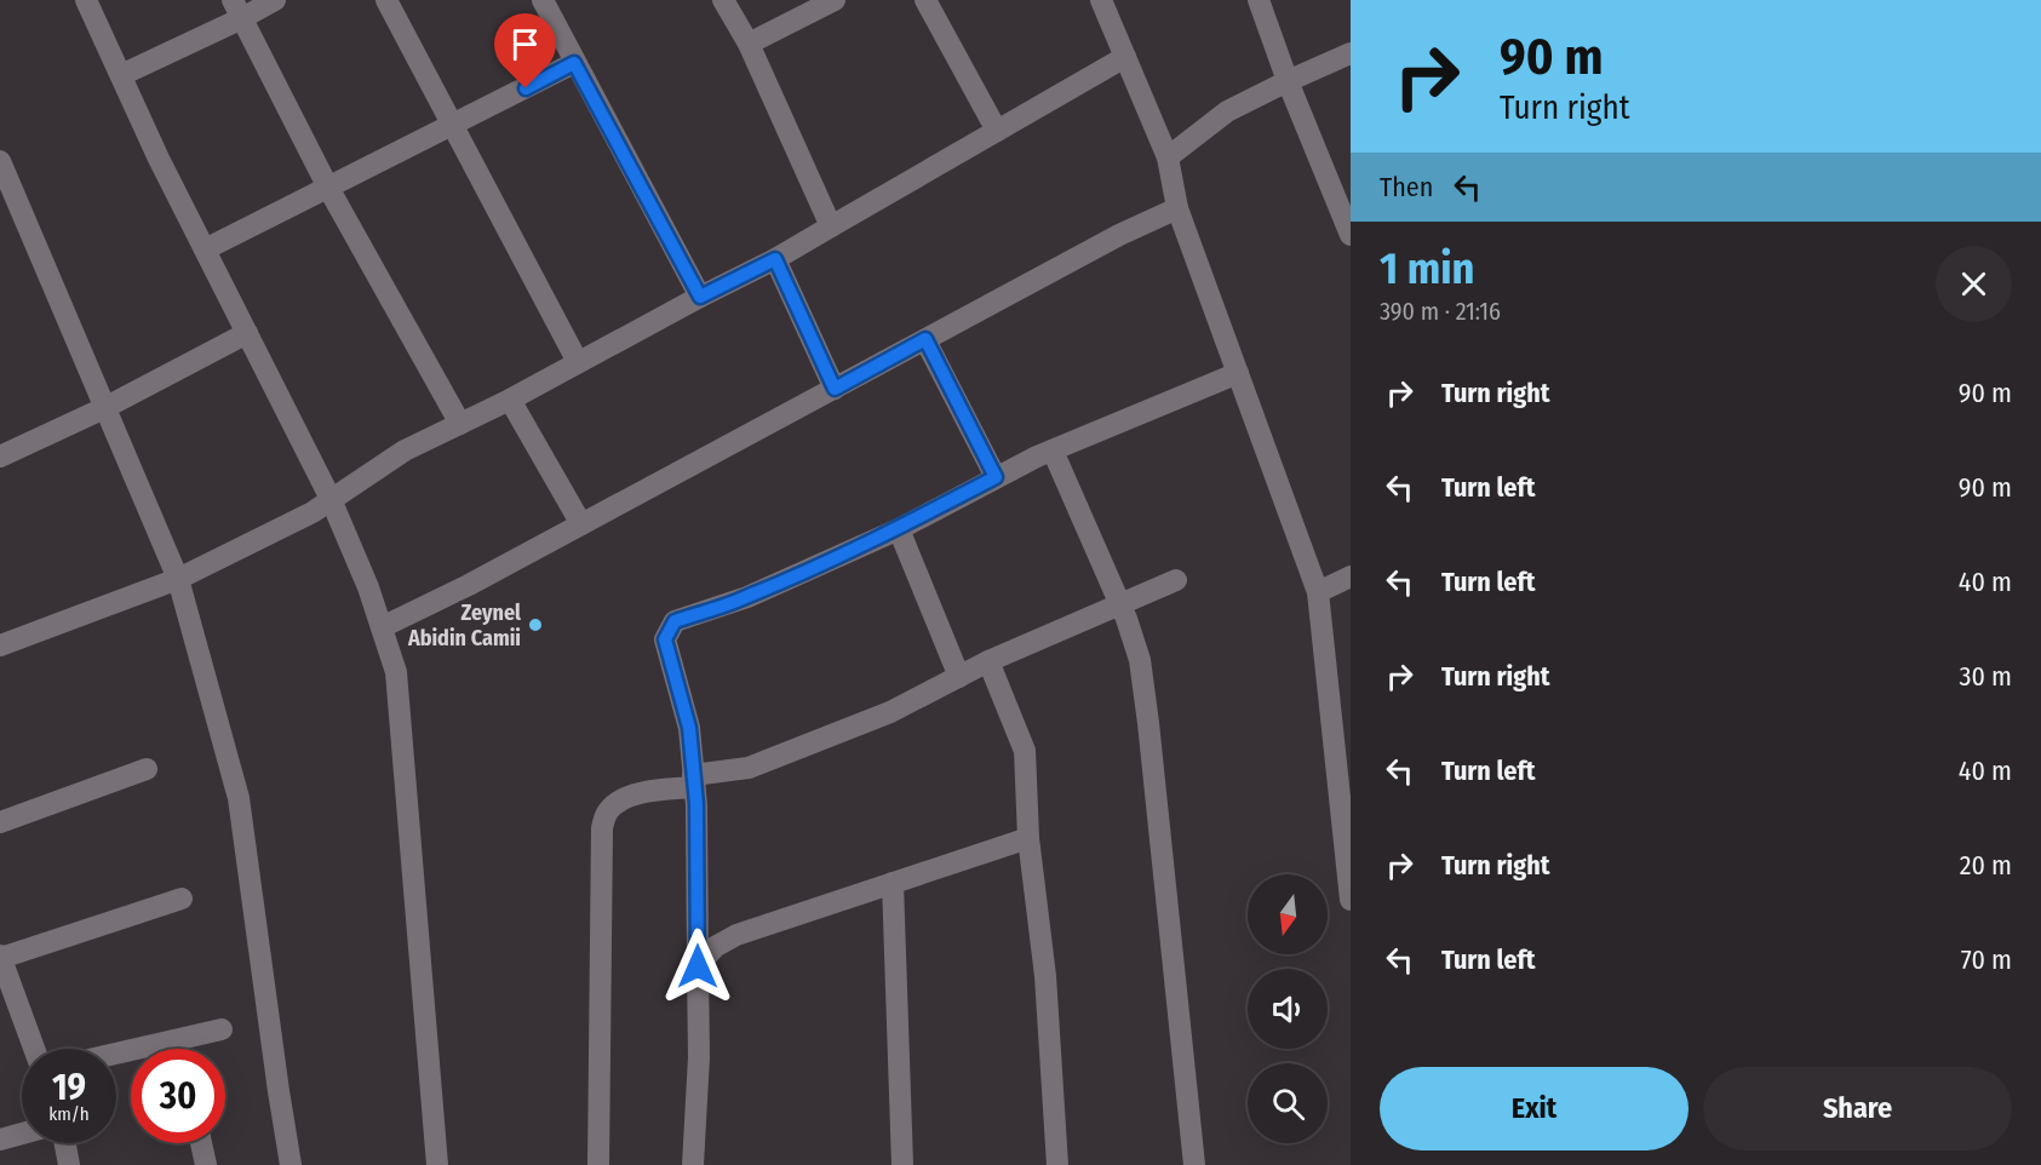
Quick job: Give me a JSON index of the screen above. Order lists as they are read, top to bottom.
{
  "places": ["Zeynel Abidin Camii"],
  "north": "bottom",
  "page": {
    "turn": ["90 m", "Turn right"],
    "then": "Then",
    "heading": ["1 min", "390 m · 21:16"],
    "list": [
      {
        "name": "Turn right",
        "value": "90 m"
      },
      {
        "name": "Turn left",
        "value": "90 m"
      },
      {
        "name": "Turn left",
        "value": "40 m"
      },
      {
        "name": "Turn right",
        "value": "30 m"
      },
      {
        "name": "Turn left",
        "value": "40 m"
      },
      {
        "name": "Turn right",
        "value": "20 m"
      },
      {
        "name": "Turn left",
        "value": "70 m"
      }
    ],
    "speed": "19 km/h",
    "limit": "30",
    "buttons": ["Exit", "Share"]
  }
}
